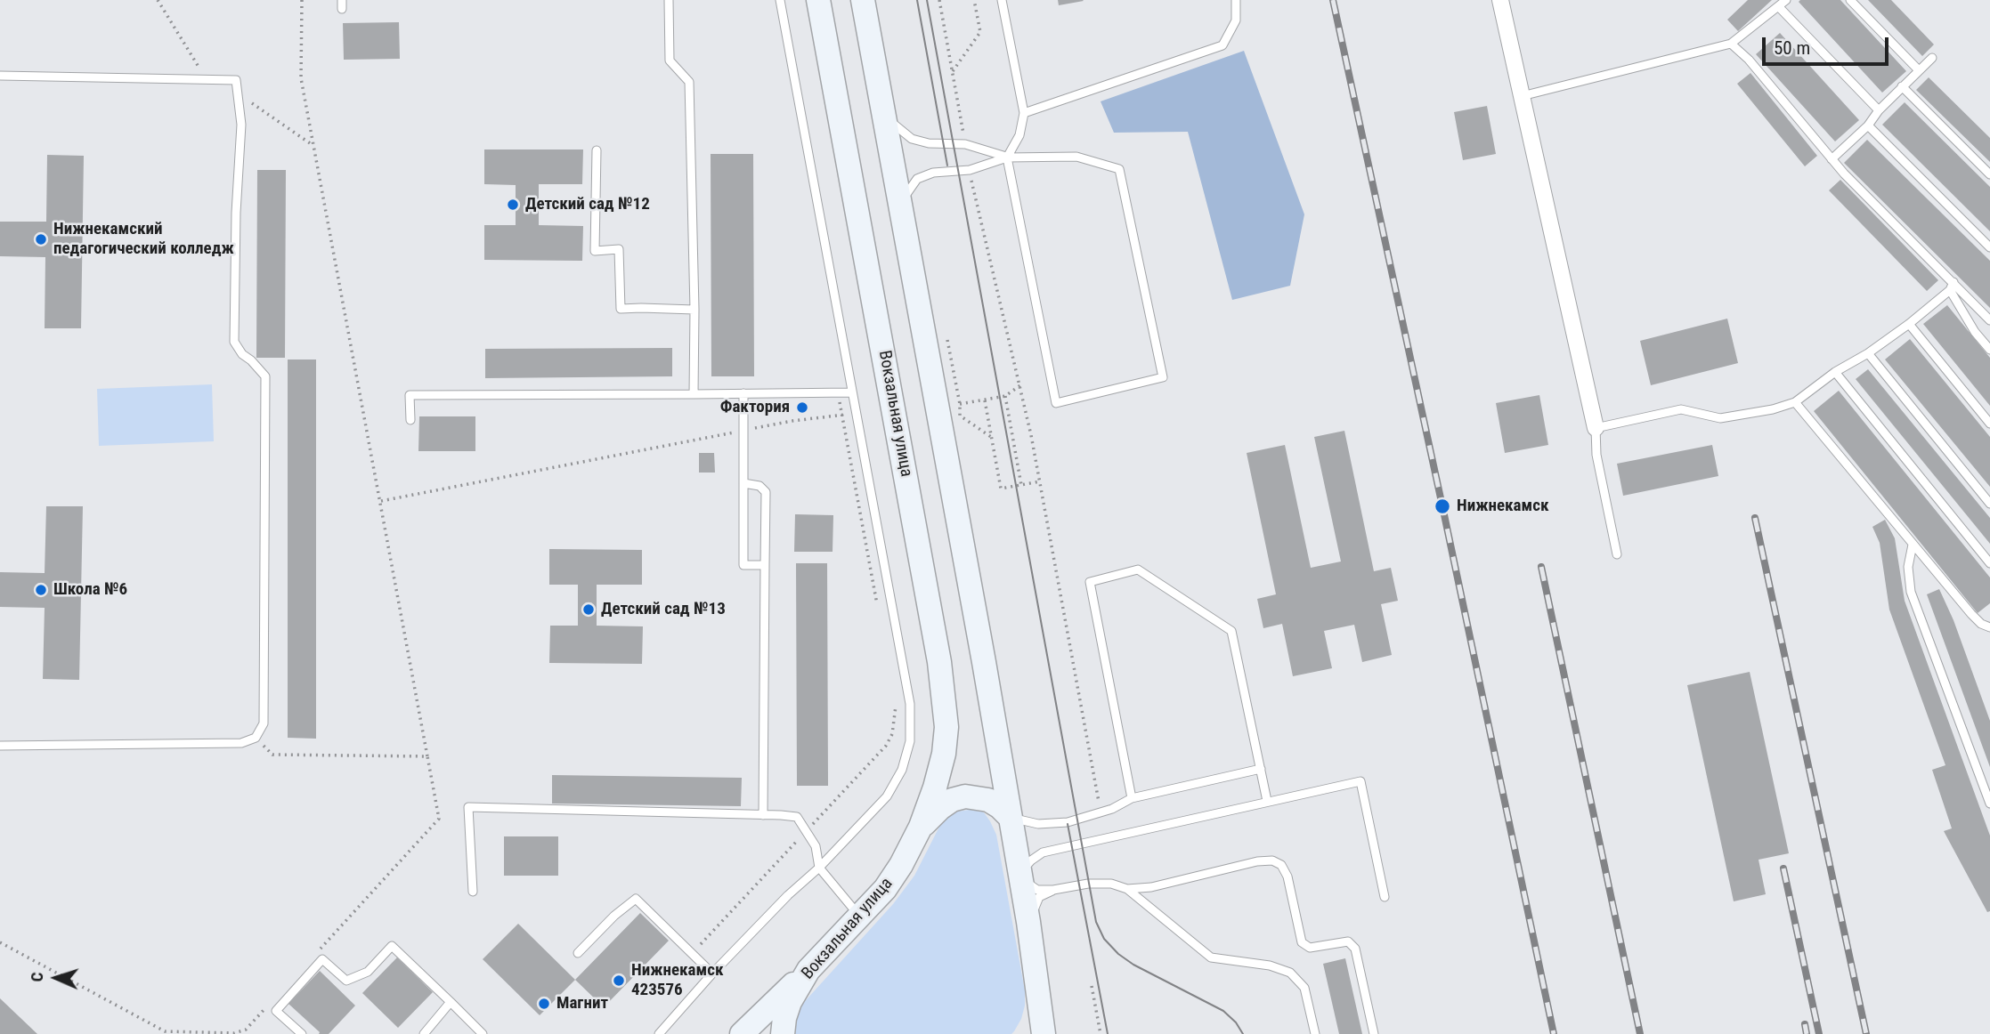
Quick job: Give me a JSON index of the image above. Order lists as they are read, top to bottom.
{
  "streets": {
    "main road": ["Вокзальная улица"]
  },
  "places": [
    "Детский сад №12",
    "Нижнекамский педагогический колледж",
    "Фактория",
    "Нижнекамск",
    "Школа №6",
    "Детский сад №13",
    "Нижнекамск 423576",
    "Магнит"
  ],
  "scale_bar": "50 m",
  "north": "left"
}
